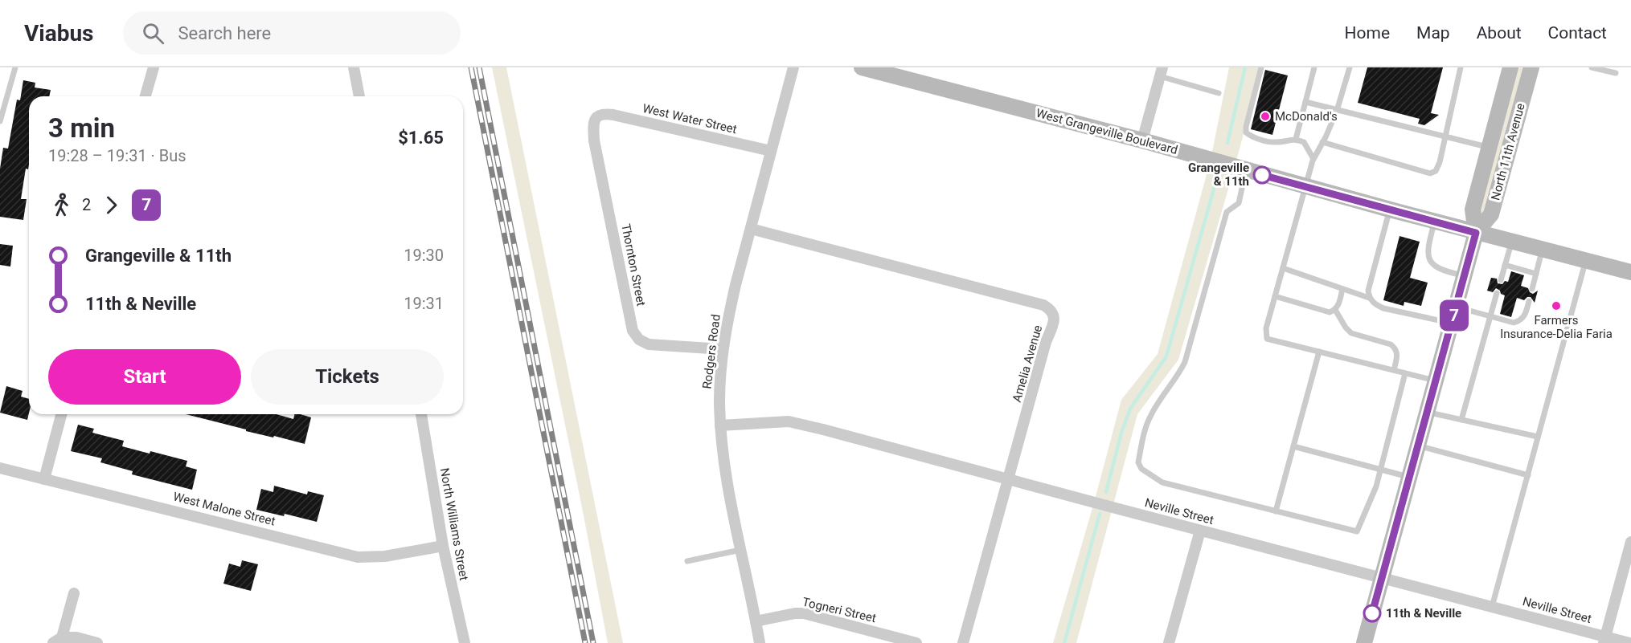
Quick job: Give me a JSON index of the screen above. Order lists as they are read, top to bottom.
{
  "streets": {
    "main road": ["West Grangeville Boulevard", "North 11th Avenue"],
    "street": [
      "West Water Street",
      "Thornton Street",
      "Rodgers Road",
      "Amelia Avenue",
      "West Malone Street",
      "Neville Street",
      "North Williams Street",
      "Togneri Street"
    ]
  },
  "crossings": [
    ["West Water Street", "Thornton Street"],
    ["West Water Street", "Rodgers Road"],
    ["West Grangeville Boulevard", "North 11th Avenue"],
    ["North 11th Avenue", "Neville Street"],
    ["Thornton Street", "Rodgers Road"],
    ["Rodgers Road", "Amelia Avenue"],
    ["Rodgers Road", "Neville Street"],
    ["Rodgers Road", "Togneri Street"],
    ["Amelia Avenue", "Neville Street"],
    ["West Malone Street", "North Williams Street"]
  ],
  "places": [
    "McDonald's",
    "Grangeville & 11th",
    "Farmers Insurance-Delia Faria",
    "11th & Neville"
  ],
  "lines": ["bus line 7"],
  "page": {
    "header": "Viabus",
    "search": "Search here",
    "nav": [
      "Home",
      "Map",
      "About",
      "Contact"
    ],
    "on_map": "7",
    "heading": ["3 min", "19:28 – 19:31 · Bus", "$1.65"],
    "legs": ["2", "7"],
    "list": [
      {
        "name": "Grangeville & 11th",
        "value": "19:30"
      },
      {
        "name": "11th & Neville",
        "value": "19:31"
      }
    ],
    "buttons": ["Start", "Tickets"]
  }
}
